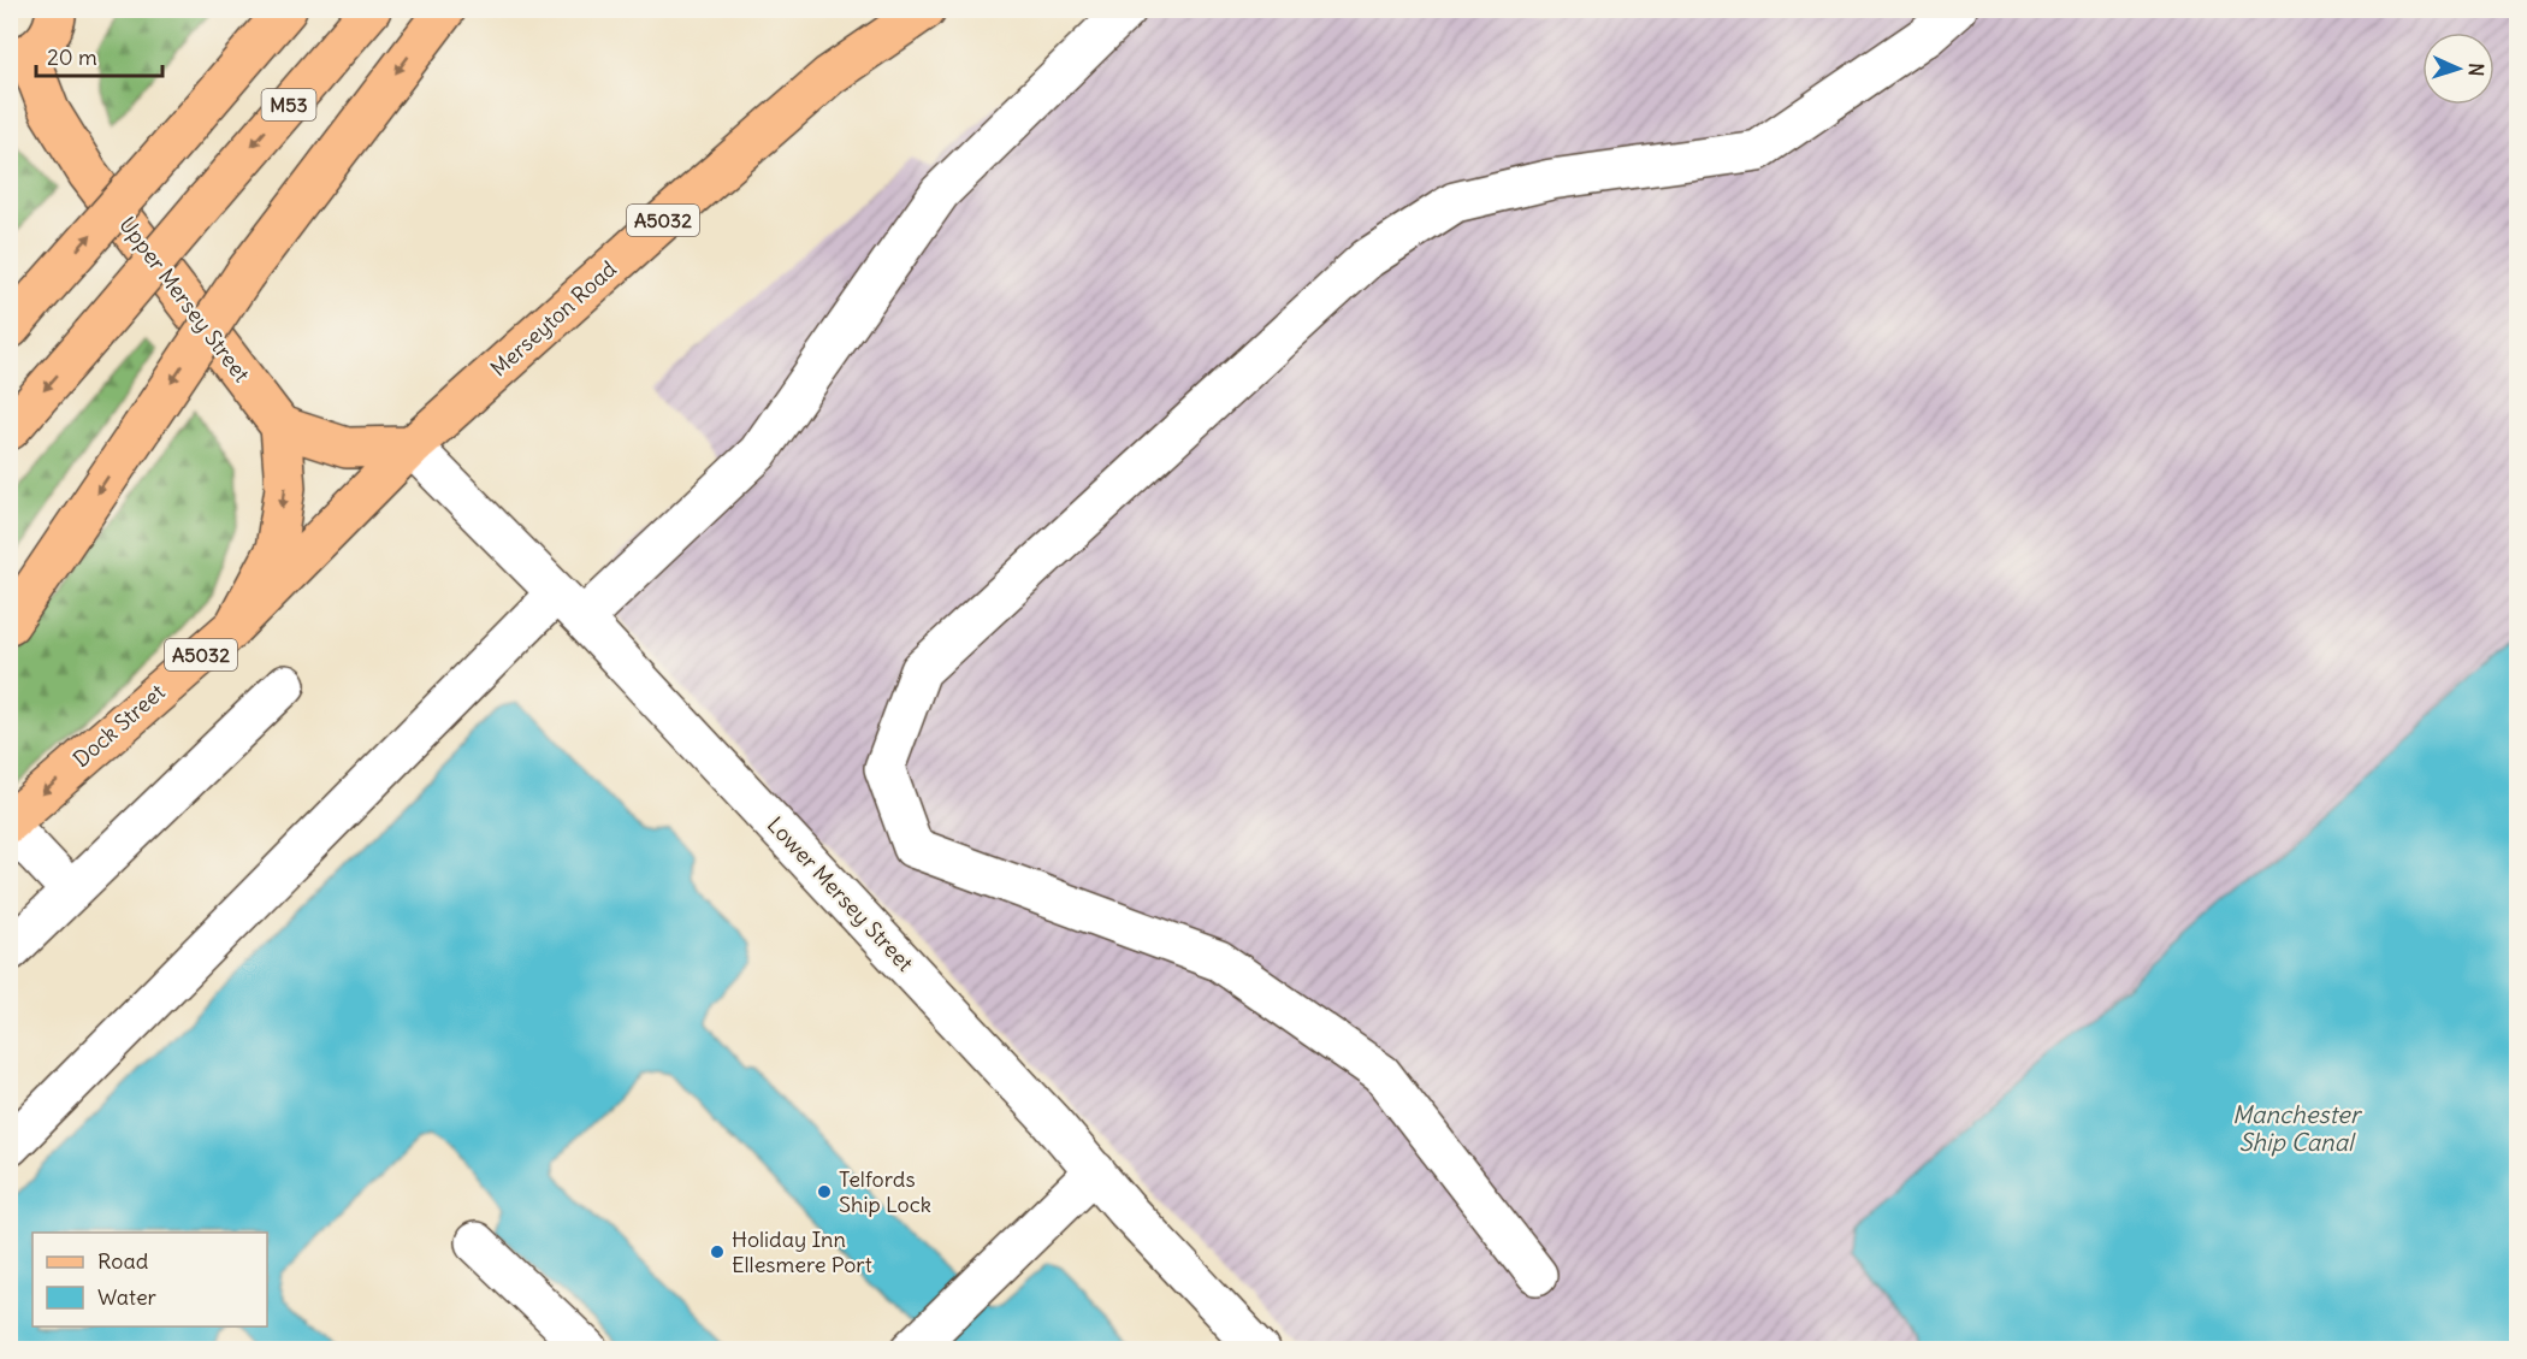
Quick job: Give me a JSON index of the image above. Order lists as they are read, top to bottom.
{
  "streets": {
    "main road": [
      "M53",
      "A5032",
      "Upper Mersey Street",
      "Merseyton Road",
      "Dock Street"
    ],
    "street": ["Lower Mersey Street"]
  },
  "crossings": [
    ["Upper Mersey Street", "Dock Street"],
    ["Merseyton Road", "Dock Street"],
    ["Merseyton Road", "Lower Mersey Street"]
  ],
  "water": ["Manchester Ship Canal"],
  "places": ["Telfords Ship Lock", "Holiday Inn Ellesmere Port"],
  "legend": ["Road", "Water"],
  "scale_bar": "20 m",
  "north": "right"
}
